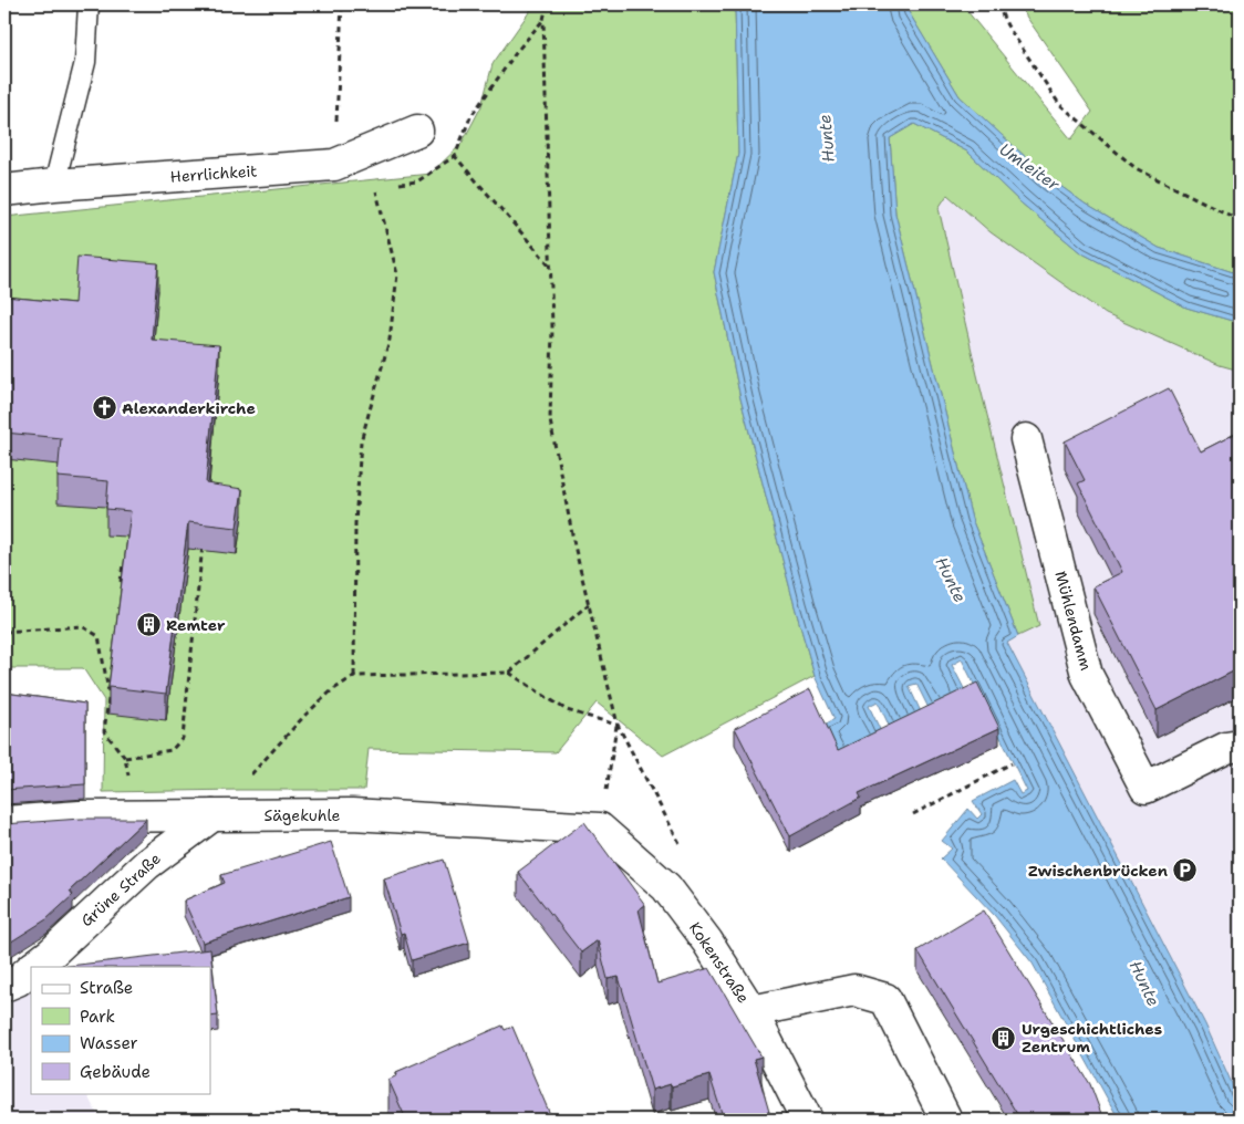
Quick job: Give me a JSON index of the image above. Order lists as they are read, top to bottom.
{
  "streets": {
    "street": [
      "Herrlichkeit",
      "Mühlendamm",
      "Sägekuhle",
      "Grüne Straße",
      "Kokenstraße"
    ]
  },
  "crossings": [
    ["Sägekuhle", "Grüne Straße"],
    ["Sägekuhle", "Kokenstraße"]
  ],
  "water": ["Hunte", "Umleiter"],
  "places": {
    "church": ["Alexanderkirche"],
    "building": ["Remter", "Urgeschichtliches Zentrum"],
    "parking": ["Zwischenbrücken"]
  },
  "legend": [
    "Straße",
    "Park",
    "Wasser",
    "Gebäude"
  ]
}
